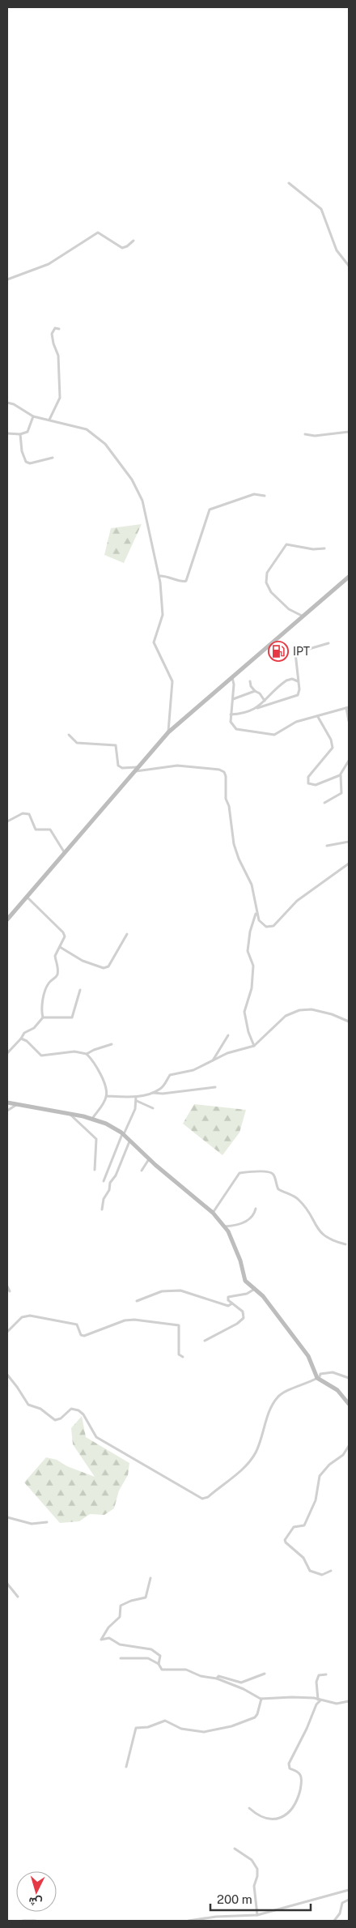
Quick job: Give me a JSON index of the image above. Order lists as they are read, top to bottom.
{
  "places": {
    "fuel station": ["IPT"]
  },
  "scale_bar": "200 m",
  "north": "bottom"
}
